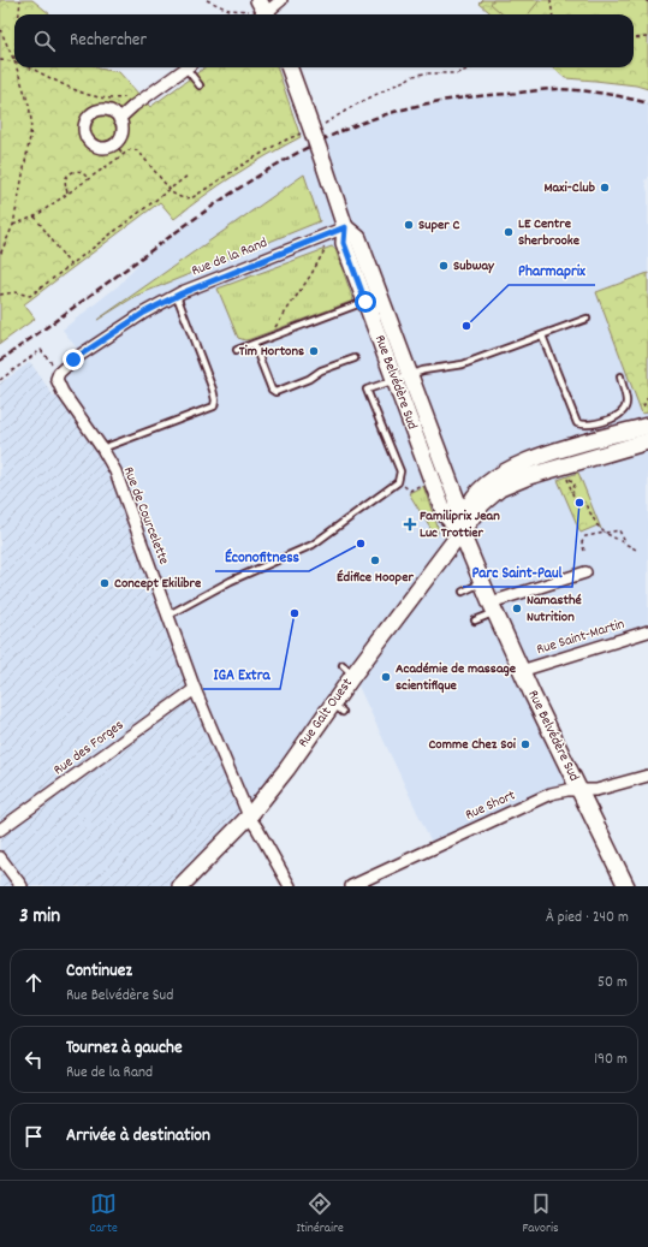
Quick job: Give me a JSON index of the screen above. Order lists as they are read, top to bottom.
{
  "streets": {
    "main road": ["Rue Belvédère Sud", "Rue Galt Ouest"],
    "street": [
      "Rue de la Rand",
      "Rue de Courcelette",
      "Rue Saint-Martin",
      "Rue des Forges",
      "Rue Short"
    ]
  },
  "crossings": [
    ["Rue de la Rand", "Rue Belvédère Sud"],
    ["Rue de la Rand", "Rue de Courcelette"],
    ["Rue Belvédère Sud", "Rue Saint-Martin"],
    ["Rue Belvédère Sud", "Rue Galt Ouest"],
    ["Rue Belvédère Sud", "Rue Short"],
    ["Rue de Courcelette", "Rue Galt Ouest"],
    ["Rue de Courcelette", "Rue des Forges"]
  ],
  "places": {
    "other": [
      "Maxi-Club",
      "Super C",
      "LE Centre Sherbrooke",
      "Subway",
      "Pharmaprix",
      "Tim Hortons",
      "Parc Saint-Paul",
      "Éconofitness",
      "Édifice Hooper",
      "Concept Ekilibre",
      "Namasthé Nutrition",
      "IGA Extra",
      "Académie de massage scientifique",
      "Comme Chez Soi"
    ],
    "health": ["Familiprix Jean Luc Trottier"]
  },
  "page": {
    "search": "Rechercher",
    "heading": ["3 min", "À pied · 240 m"],
    "list": [
      ["Continuez", "Rue Belvédère Sud", "50 m"],
      ["Tournez à gauche", "Rue de la Rand", "190 m"],
      "Arrivée à destination"
    ],
    "nav": ["Carte", "Itinéraire", "Favoris"]
  }
}
